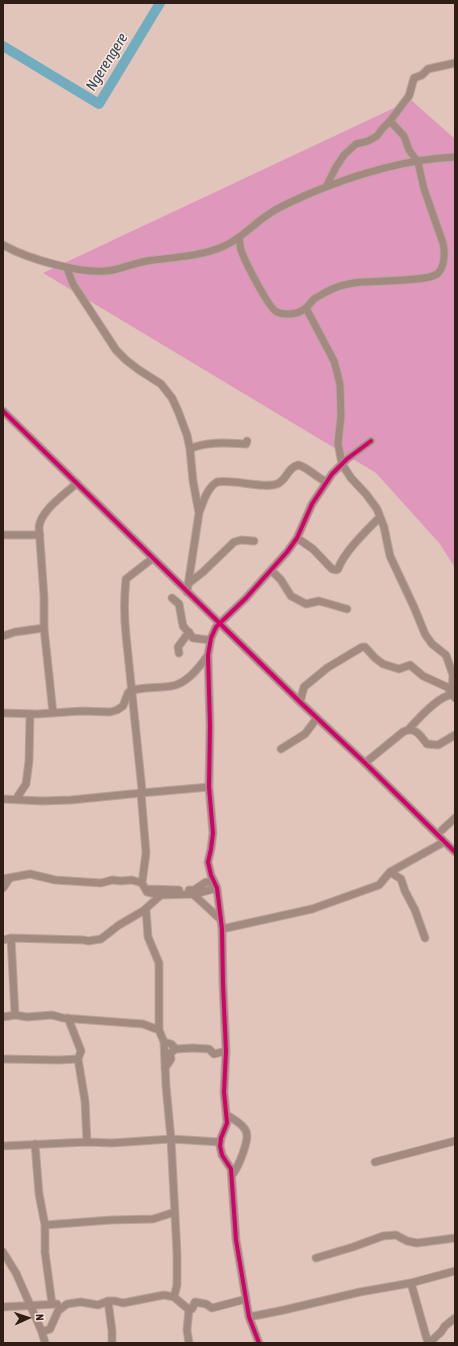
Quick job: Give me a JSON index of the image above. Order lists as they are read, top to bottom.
{
  "water": ["Ngerengere"],
  "north": "right"
}
